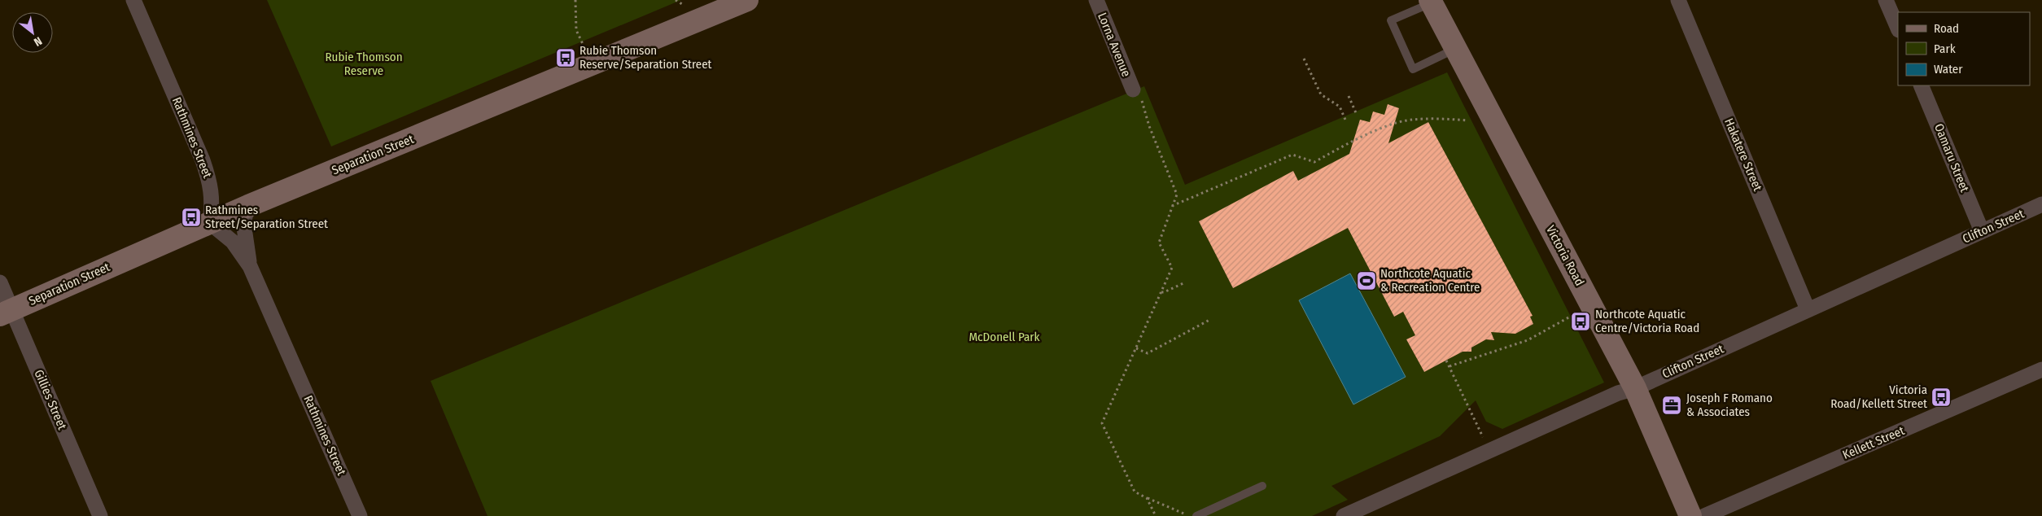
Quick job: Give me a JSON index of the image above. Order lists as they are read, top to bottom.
{
  "streets": {
    "street": [
      "Lorna Avenue",
      "Rathmines Street",
      "Separation Street",
      "Hakatere Street",
      "Oamaru Street",
      "Clifton Street",
      "Victoria Road",
      "Gillies Street",
      "Kellett Street"
    ]
  },
  "crossings": [
    ["Rathmines Street", "Separation Street"],
    ["Separation Street", "Gillies Street"],
    ["Hakatere Street", "Clifton Street"],
    ["Oamaru Street", "Clifton Street"],
    ["Clifton Street", "Victoria Road"]
  ],
  "parks": ["Rubie Thomson Reserve", "McDonell Park"],
  "places": {
    "bus stop": [
      "Rubie Thomson Reserve/Separation Street",
      "Rathmines Street/Separation Street",
      "Northcote Aquatic Centre/Victoria Road",
      "Victoria Road/Kellett Street"
    ],
    "sports": ["Northcote Aquatic & Recreation Centre"],
    "office": ["Joseph F Romano & Associates"]
  },
  "legend": ["Road", "Park", "Water"],
  "north": "bottom right"
}
